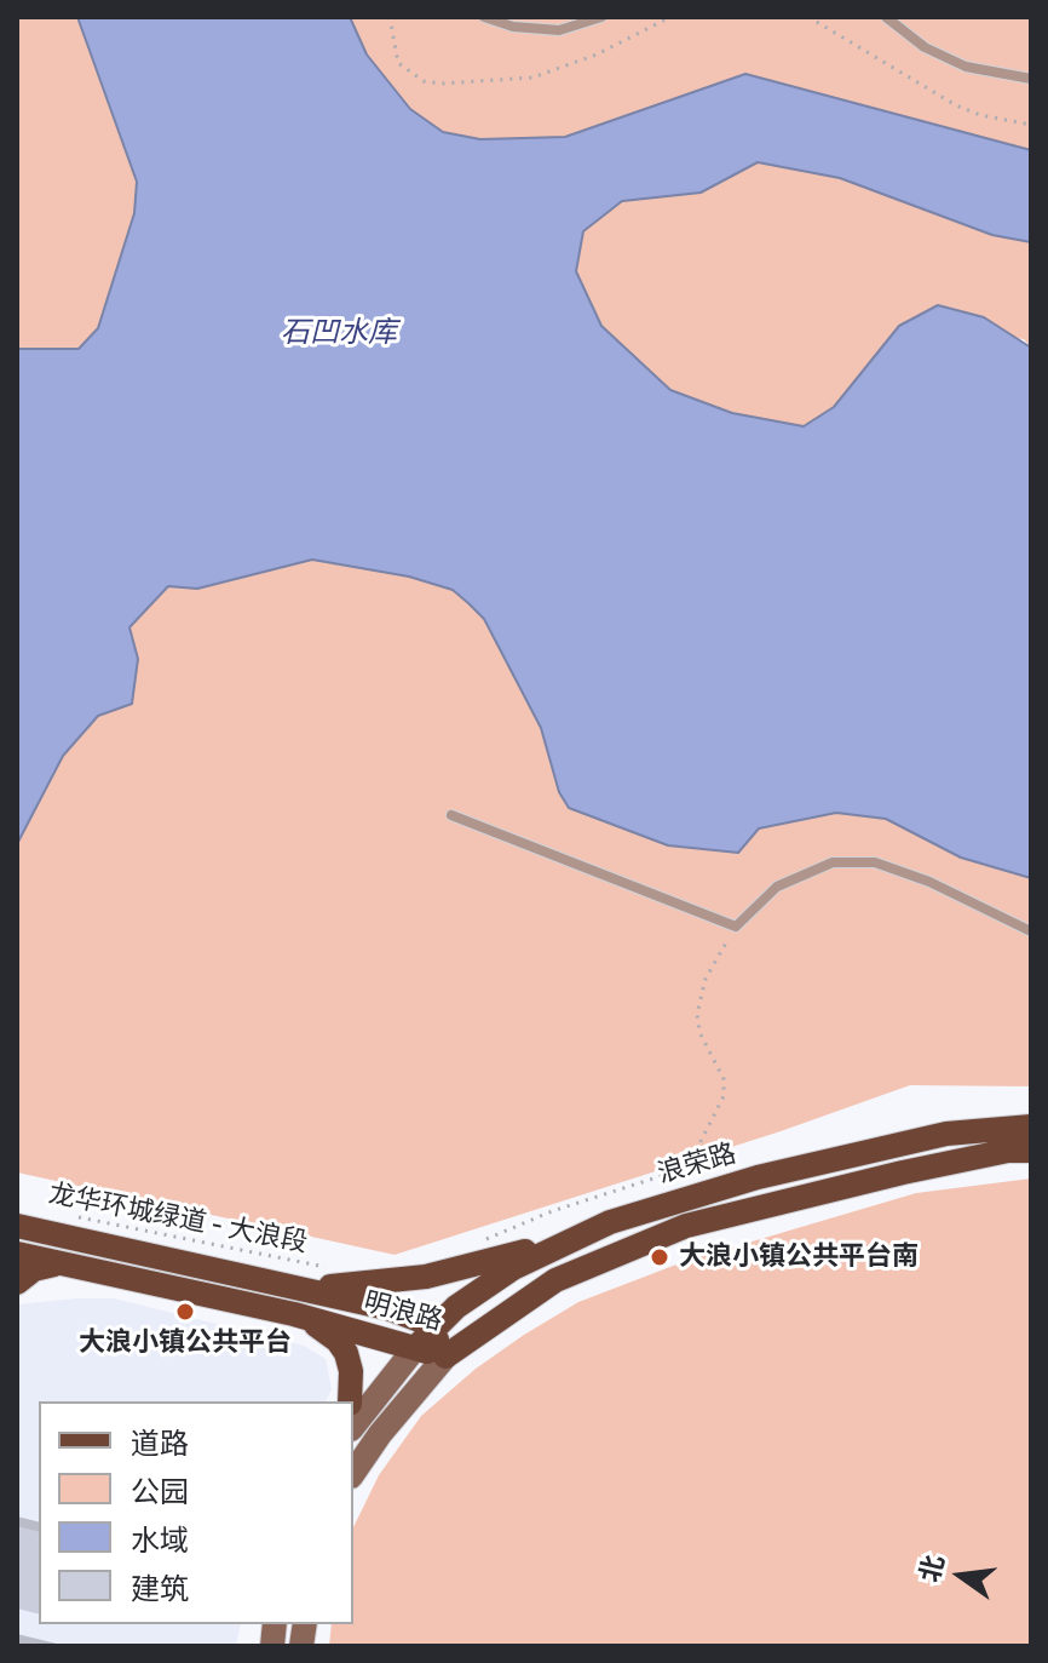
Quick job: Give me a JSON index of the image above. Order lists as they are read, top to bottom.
{
  "streets": {
    "main road": ["浪荣路", "明浪路"],
    "path": ["龙华环城绿道 - 大浪段"]
  },
  "crossings": [
    ["浪荣路", "明浪路"]
  ],
  "water": ["石凹水库"],
  "places": ["大浪小镇公共平台南", "大浪小镇公共平台"],
  "legend": [
    "道路",
    "公园",
    "水域",
    "建筑"
  ],
  "north": "left"
}
